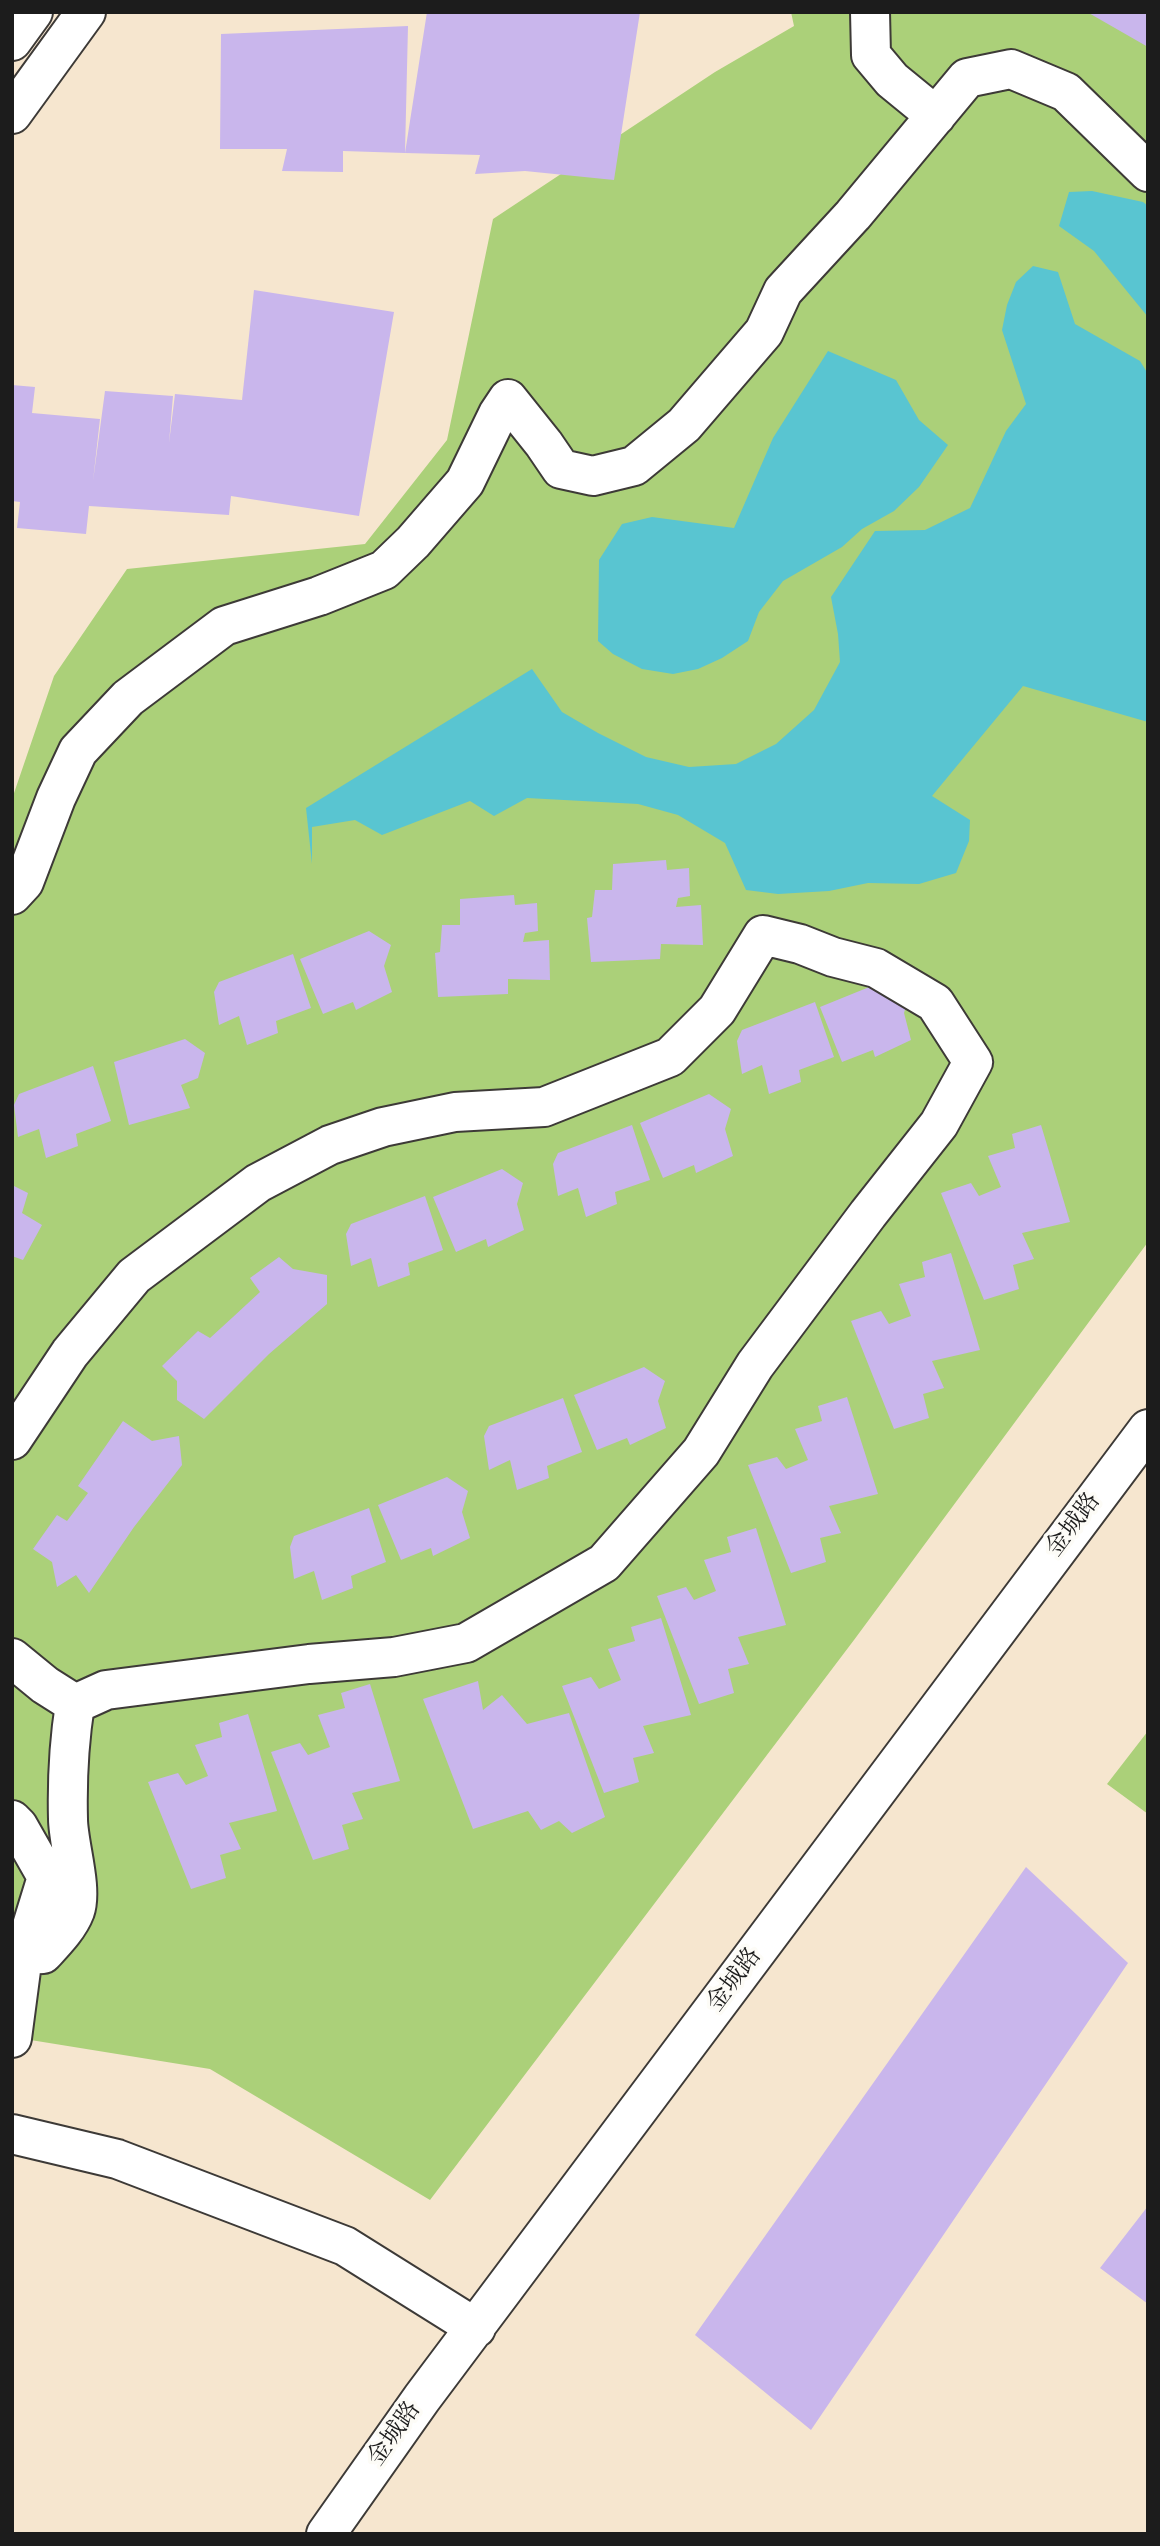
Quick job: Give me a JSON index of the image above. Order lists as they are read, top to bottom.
{
  "streets": {
    "street": ["金城路"]
  }
}
